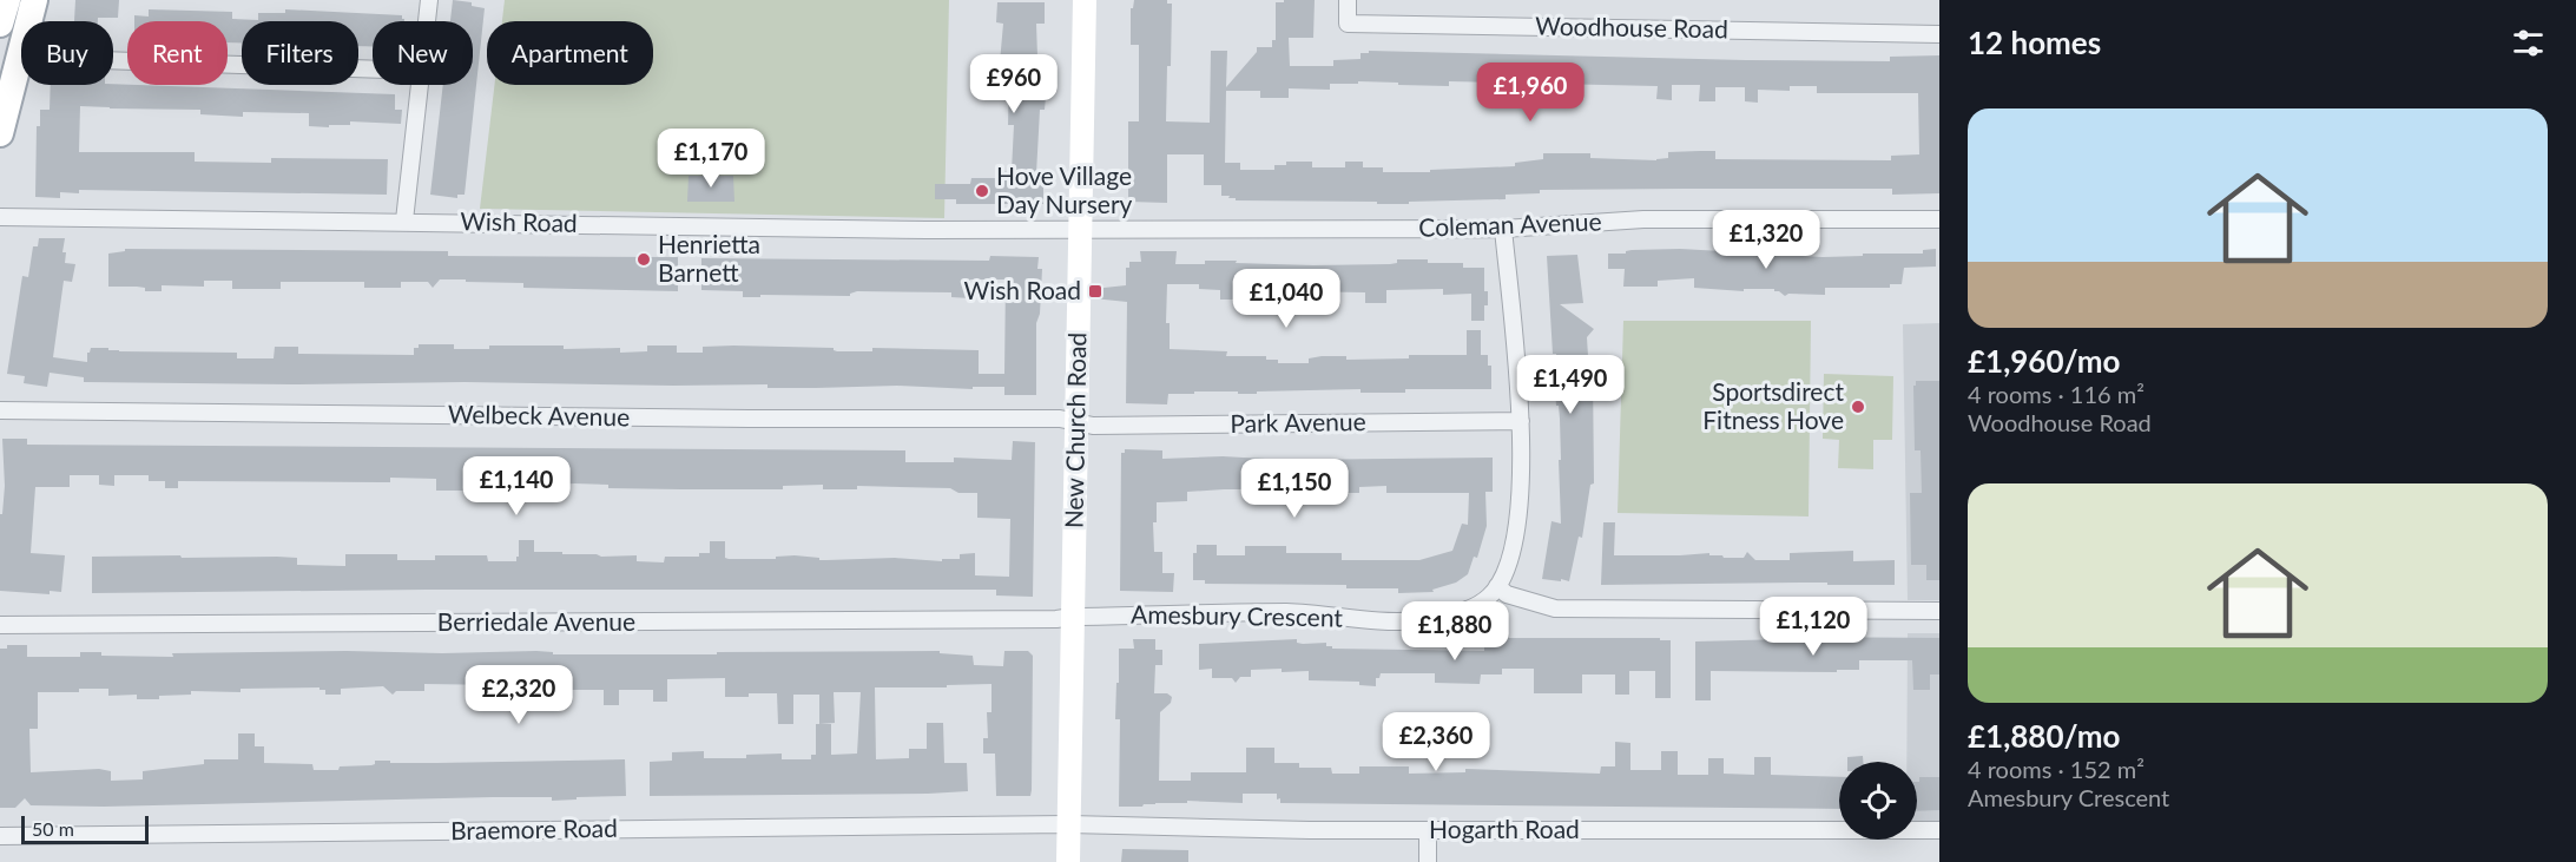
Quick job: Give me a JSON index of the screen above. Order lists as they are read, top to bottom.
{
  "streets": {
    "main road": ["New Church Road"],
    "street": [
      "Woodhouse Road",
      "Wish Road",
      "Coleman Avenue",
      "Welbeck Avenue",
      "Park Avenue",
      "Amesbury Crescent",
      "Berriedale Avenue",
      "Braemore Road",
      "Hogarth Road"
    ]
  },
  "crossings": [
    ["Wish Road", "Coleman Avenue"],
    ["Wish Road", "New Church Road"],
    ["Coleman Avenue", "New Church Road"],
    ["Welbeck Avenue", "Park Avenue"],
    ["Welbeck Avenue", "New Church Road"],
    ["Park Avenue", "New Church Road"],
    ["New Church Road", "Amesbury Crescent"],
    ["New Church Road", "Berriedale Avenue"],
    ["New Church Road", "Braemore Road"],
    ["New Church Road", "Hogarth Road"],
    ["Amesbury Crescent", "Berriedale Avenue"],
    ["Braemore Road", "Hogarth Road"]
  ],
  "places": {
    "other": ["Hove Village Day Nursery", "Henrietta Barnett", "Sportsdirect Fitness Hove"],
    "transit": ["Wish Road"]
  },
  "scale_bar": "50 m",
  "page": {
    "heading": "12 homes",
    "chip": [
      "Buy",
      "Rent",
      "Filters",
      "New",
      "Apartment"
    ],
    "price": [
      "£960",
      "£1,960",
      "£1,170",
      "£1,320",
      "£1,040",
      "£1,490",
      "£1,140",
      "£1,150",
      "£1,120",
      "£1,880",
      "£2,320",
      "£2,360"
    ],
    "list": [
      {
        "name": "£1,960/mo",
        "note": "4 rooms · 116 m² · Woodhouse Road"
      },
      {
        "name": "£1,880/mo",
        "note": "4 rooms · 152 m² · Amesbury Crescent"
      }
    ],
    "scale": "50 m"
  }
}
